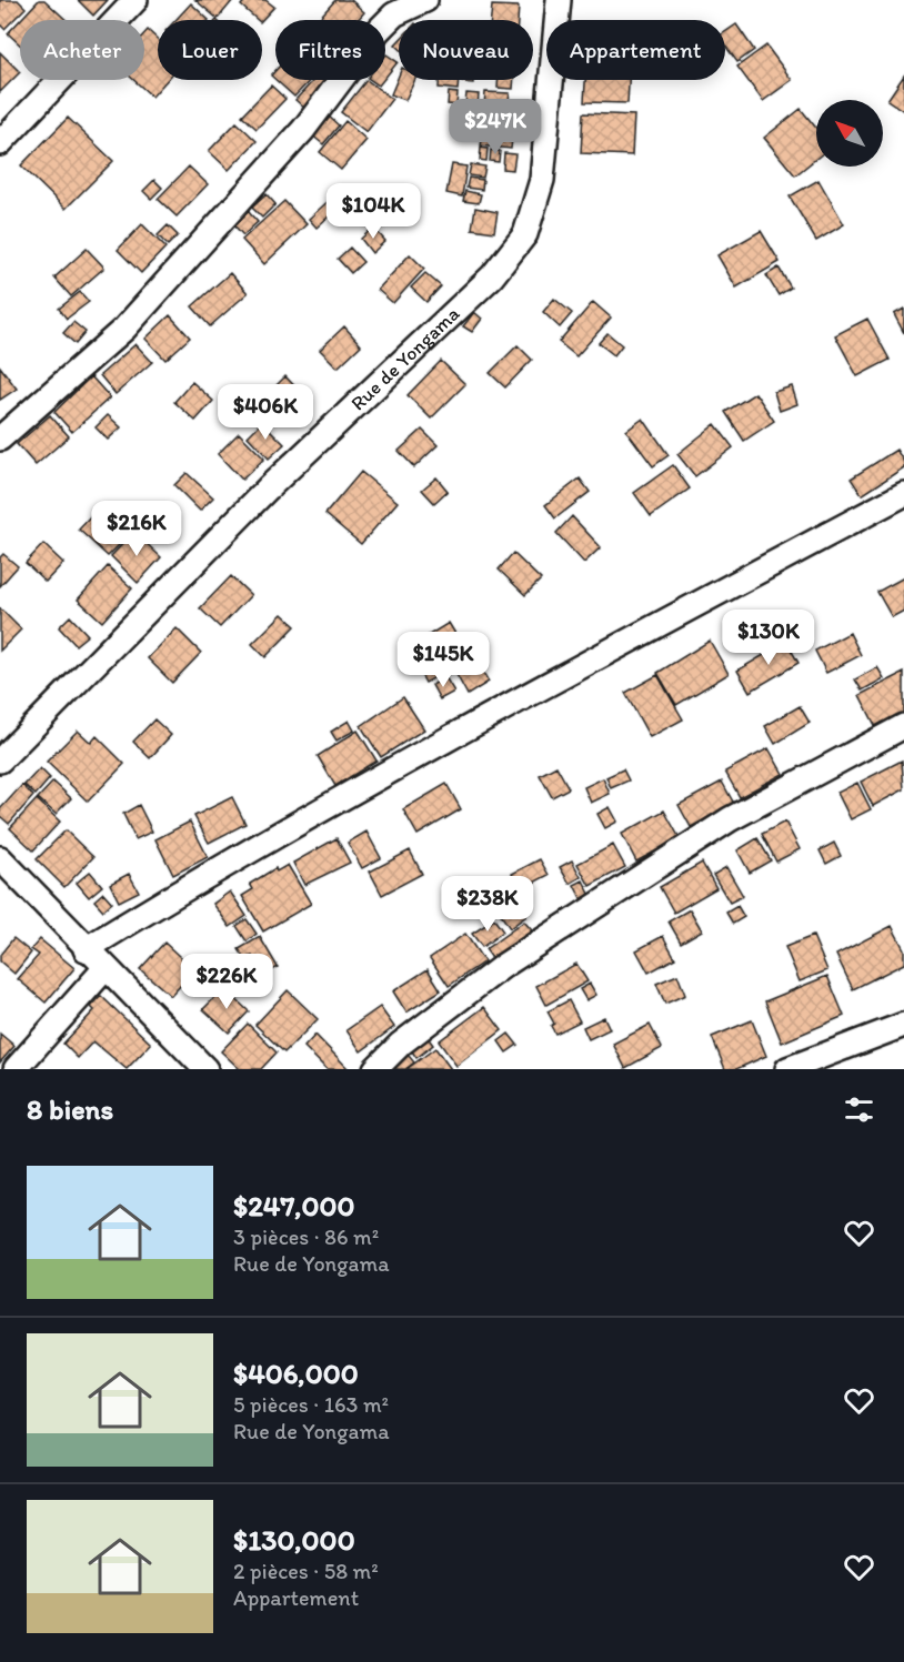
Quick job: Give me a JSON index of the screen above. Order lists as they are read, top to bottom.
{
  "streets": {
    "street": ["Rue de Yongama"]
  },
  "north": "top left",
  "page": {
    "chip": [
      "Acheter",
      "Louer",
      "Filtres",
      "Nouveau",
      "Appartement"
    ],
    "price": [
      "$247K",
      "$104K",
      "$406K",
      "$216K",
      "$130K",
      "$145K",
      "$238K",
      "$226K"
    ],
    "heading": "8 biens",
    "list": [
      {
        "name": "$247,000",
        "note": "3 pièces · 86 m² · Rue de Yongama"
      },
      {
        "name": "$406,000",
        "note": "5 pièces · 163 m² · Rue de Yongama"
      },
      {
        "name": "$130,000",
        "note": "2 pièces · 58 m² · Appartement"
      }
    ]
  }
}
